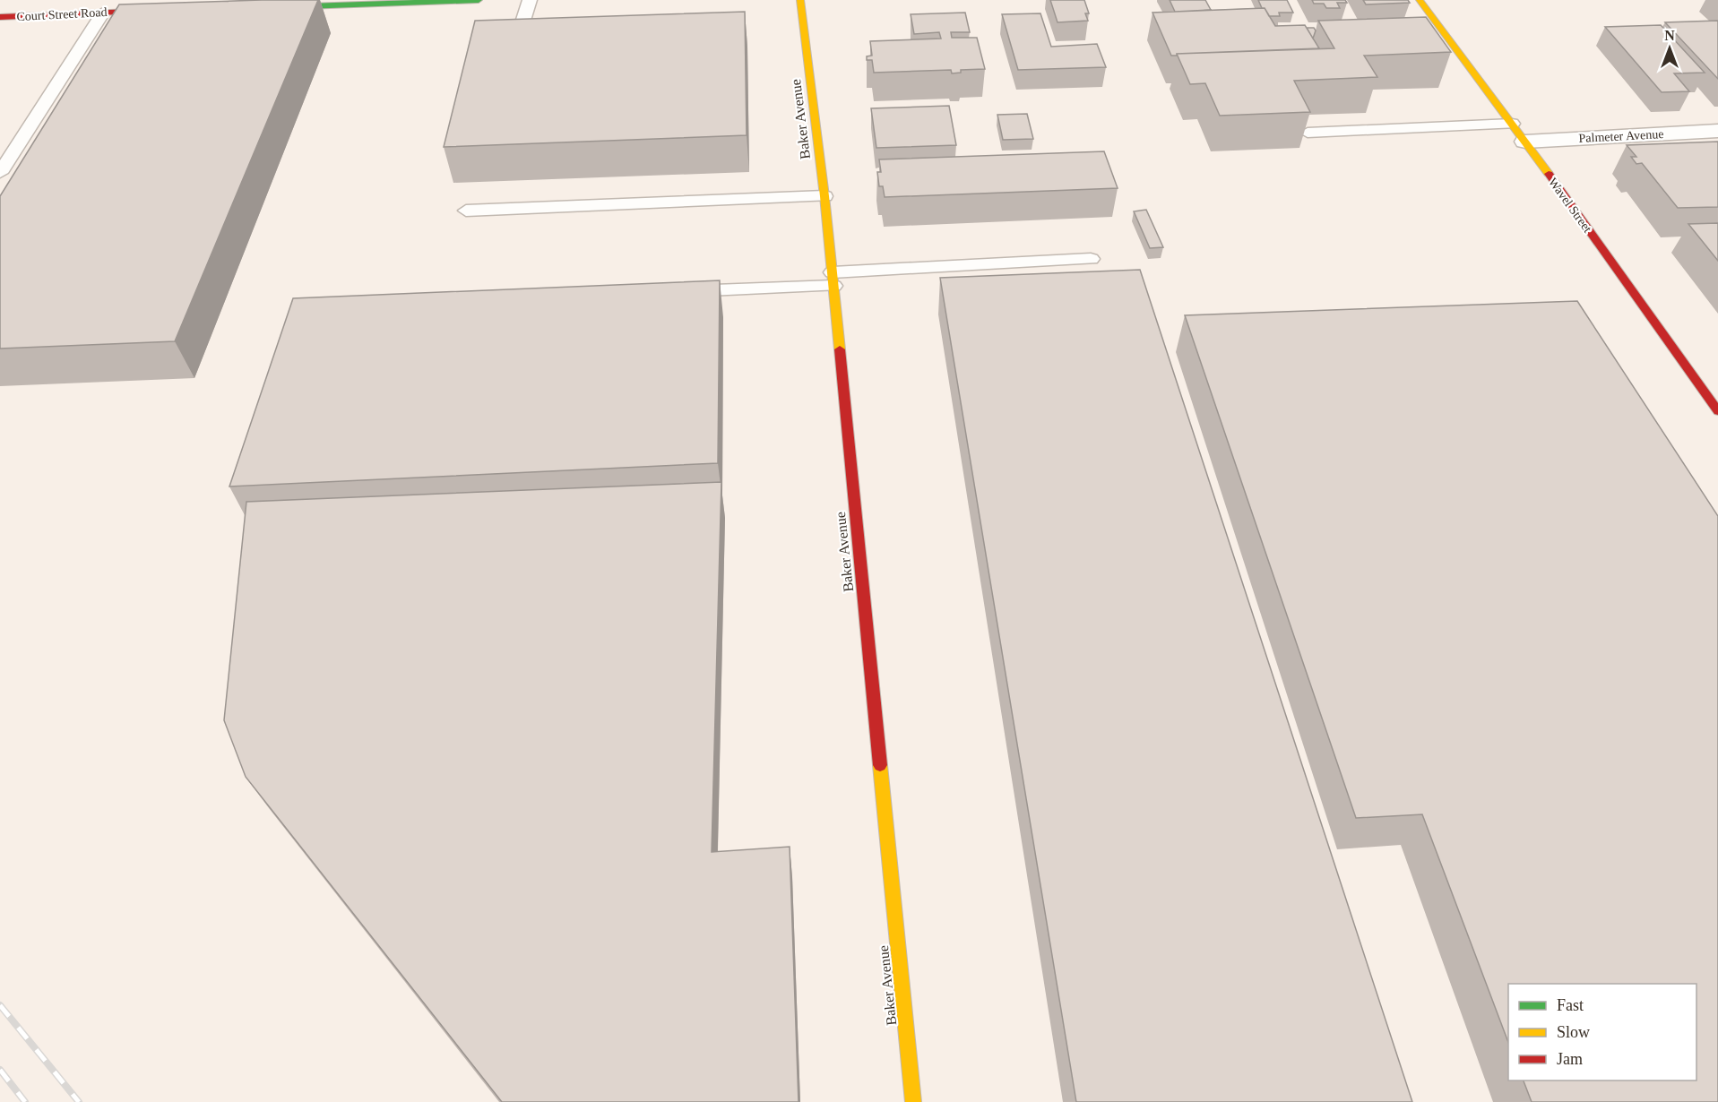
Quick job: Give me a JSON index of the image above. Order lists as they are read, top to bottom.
{
  "streets": {
    "street": [
      "Court Street Road",
      "Baker Avenue",
      "Palmeter Avenue",
      "Wavel Street"
    ]
  },
  "crossings": [
    ["Palmeter Avenue", "Wavel Street"]
  ],
  "legend": ["Fast", "Slow", "Jam"],
  "north": "top"
}
